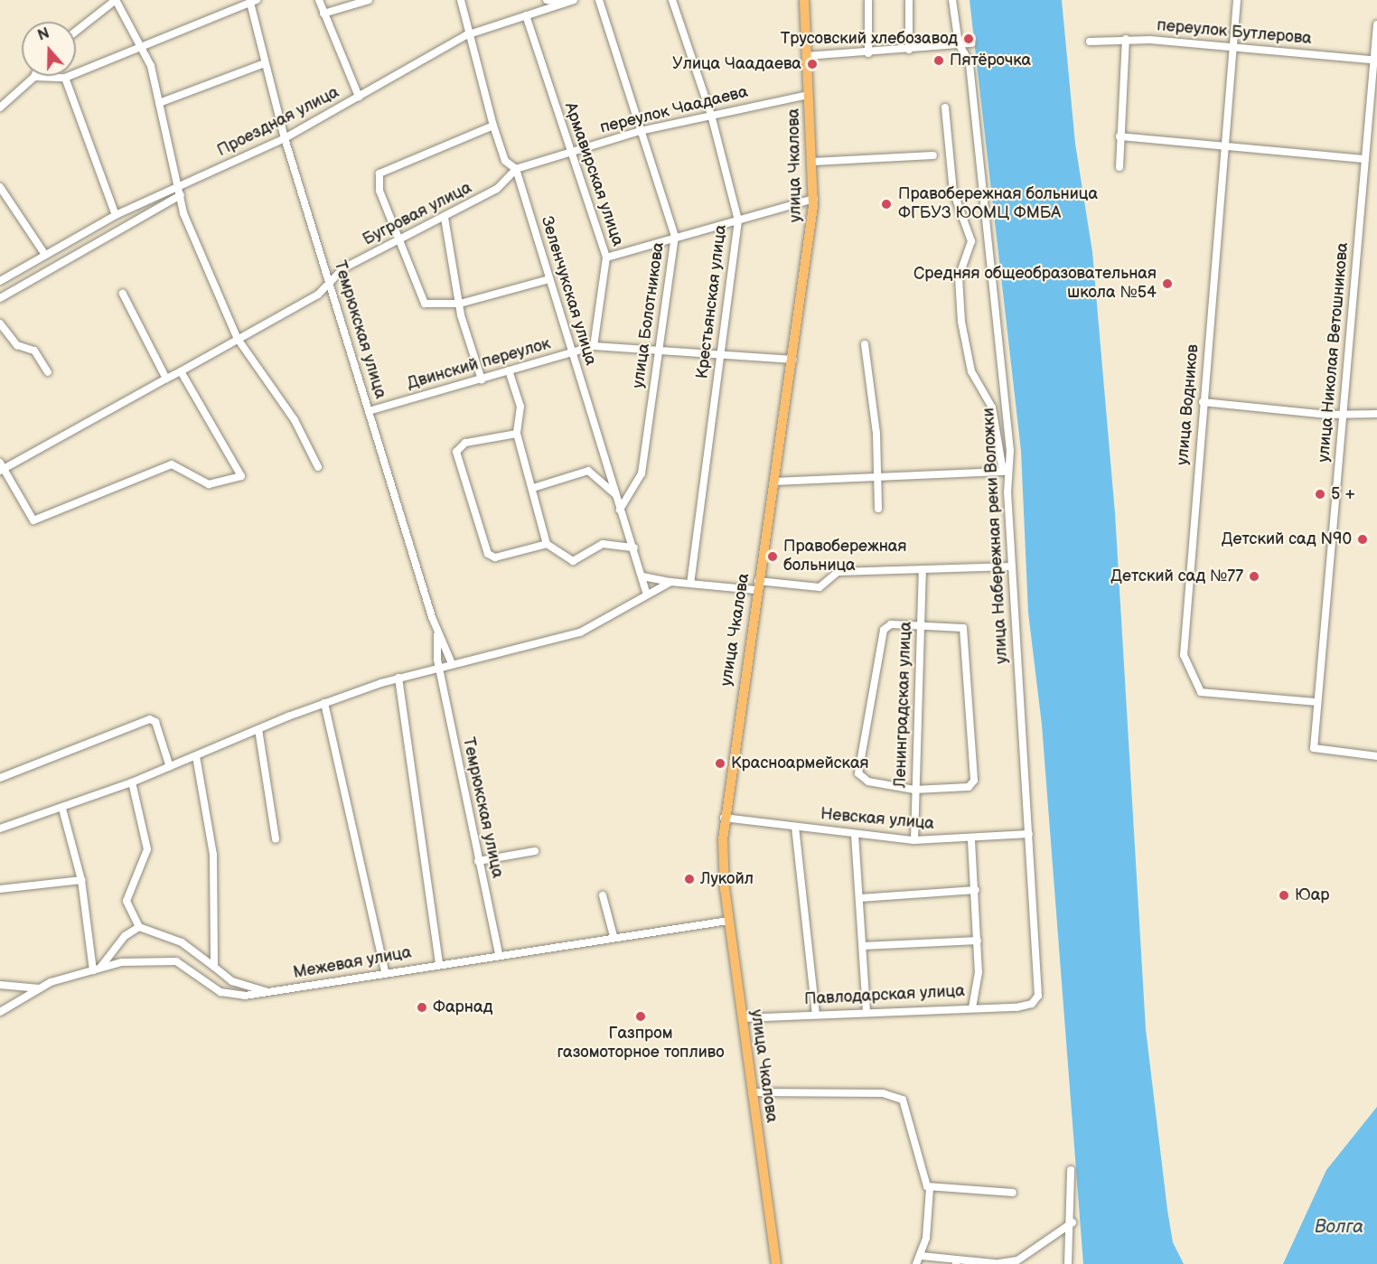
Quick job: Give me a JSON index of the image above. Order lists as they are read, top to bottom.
{
  "streets": {
    "main road": ["улица Чкалова"],
    "street": [
      "переулок Бутлерова",
      "переулок Чаадаева",
      "Проездная улица",
      "Армавирская улица",
      "Бугровая улица",
      "Зеленчукская улица",
      "Крестьянская улица",
      "улица Болотникова",
      "Темрюкская улица",
      "улица Николая Ветошникова",
      "Двинский переулок",
      "улица Водников",
      "улица Набережная реки Воложки",
      "Ленинградская улица",
      "Невская улица",
      "Межевая улица",
      "Павлодарская улица"
    ]
  },
  "crossings": [
    ["переулок Бутлерова", "улица Николая Ветошникова"],
    ["переулок Бутлерова", "улица Водников"],
    ["переулок Чаадаева", "улица Чкалова"],
    ["переулок Чаадаева", "Армавирская улица"],
    ["переулок Чаадаева", "Бугровая улица"],
    ["переулок Чаадаева", "Зеленчукская улица"],
    ["переулок Чаадаева", "Крестьянская улица"],
    ["переулок Чаадаева", "улица Болотникова"],
    ["Проездная улица", "Армавирская улица"],
    ["Проездная улица", "Зеленчукская улица"],
    ["Проездная улица", "Темрюкская улица"],
    ["улица Чкалова", "Двинский переулок"],
    ["улица Чкалова", "Невская улица"],
    ["улица Чкалова", "Межевая улица"],
    ["улица Чкалова", "Павлодарская улица"],
    ["Армавирская улица", "Двинский переулок"],
    ["Бугровая улица", "Зеленчукская улица"],
    ["Бугровая улица", "Темрюкская улица"],
    ["Зеленчукская улица", "улица Болотникова"],
    ["Зеленчукская улица", "Двинский переулок"],
    ["Крестьянская улица", "Двинский переулок"],
    ["улица Болотникова", "Двинский переулок"],
    ["Темрюкская улица", "Двинский переулок"],
    ["Темрюкская улица", "Межевая улица"],
    ["улица Николая Ветошникова", "улица Водников"],
    ["улица Набережная реки Воложки", "Невская улица"],
    ["улица Набережная реки Воложки", "Павлодарская улица"],
    ["Ленинградская улица", "Невская улица"]
  ],
  "water": ["Волга"],
  "places": [
    "Трусовский хлебозавод",
    "Пятёрочка",
    "Улица Чаадаева",
    "Правобережная больница ФГБУЗ ЮОМЦ ФМБА",
    "Средняя общеобразовательная школа №54",
    "5 +",
    "Детский сад N90",
    "Правобережная больница",
    "Детский сад №77",
    "Красноармейская",
    "Лукойл",
    "Юар",
    "Фарнад",
    "Газпром газомоторное топливо"
  ],
  "north": "top"
}
